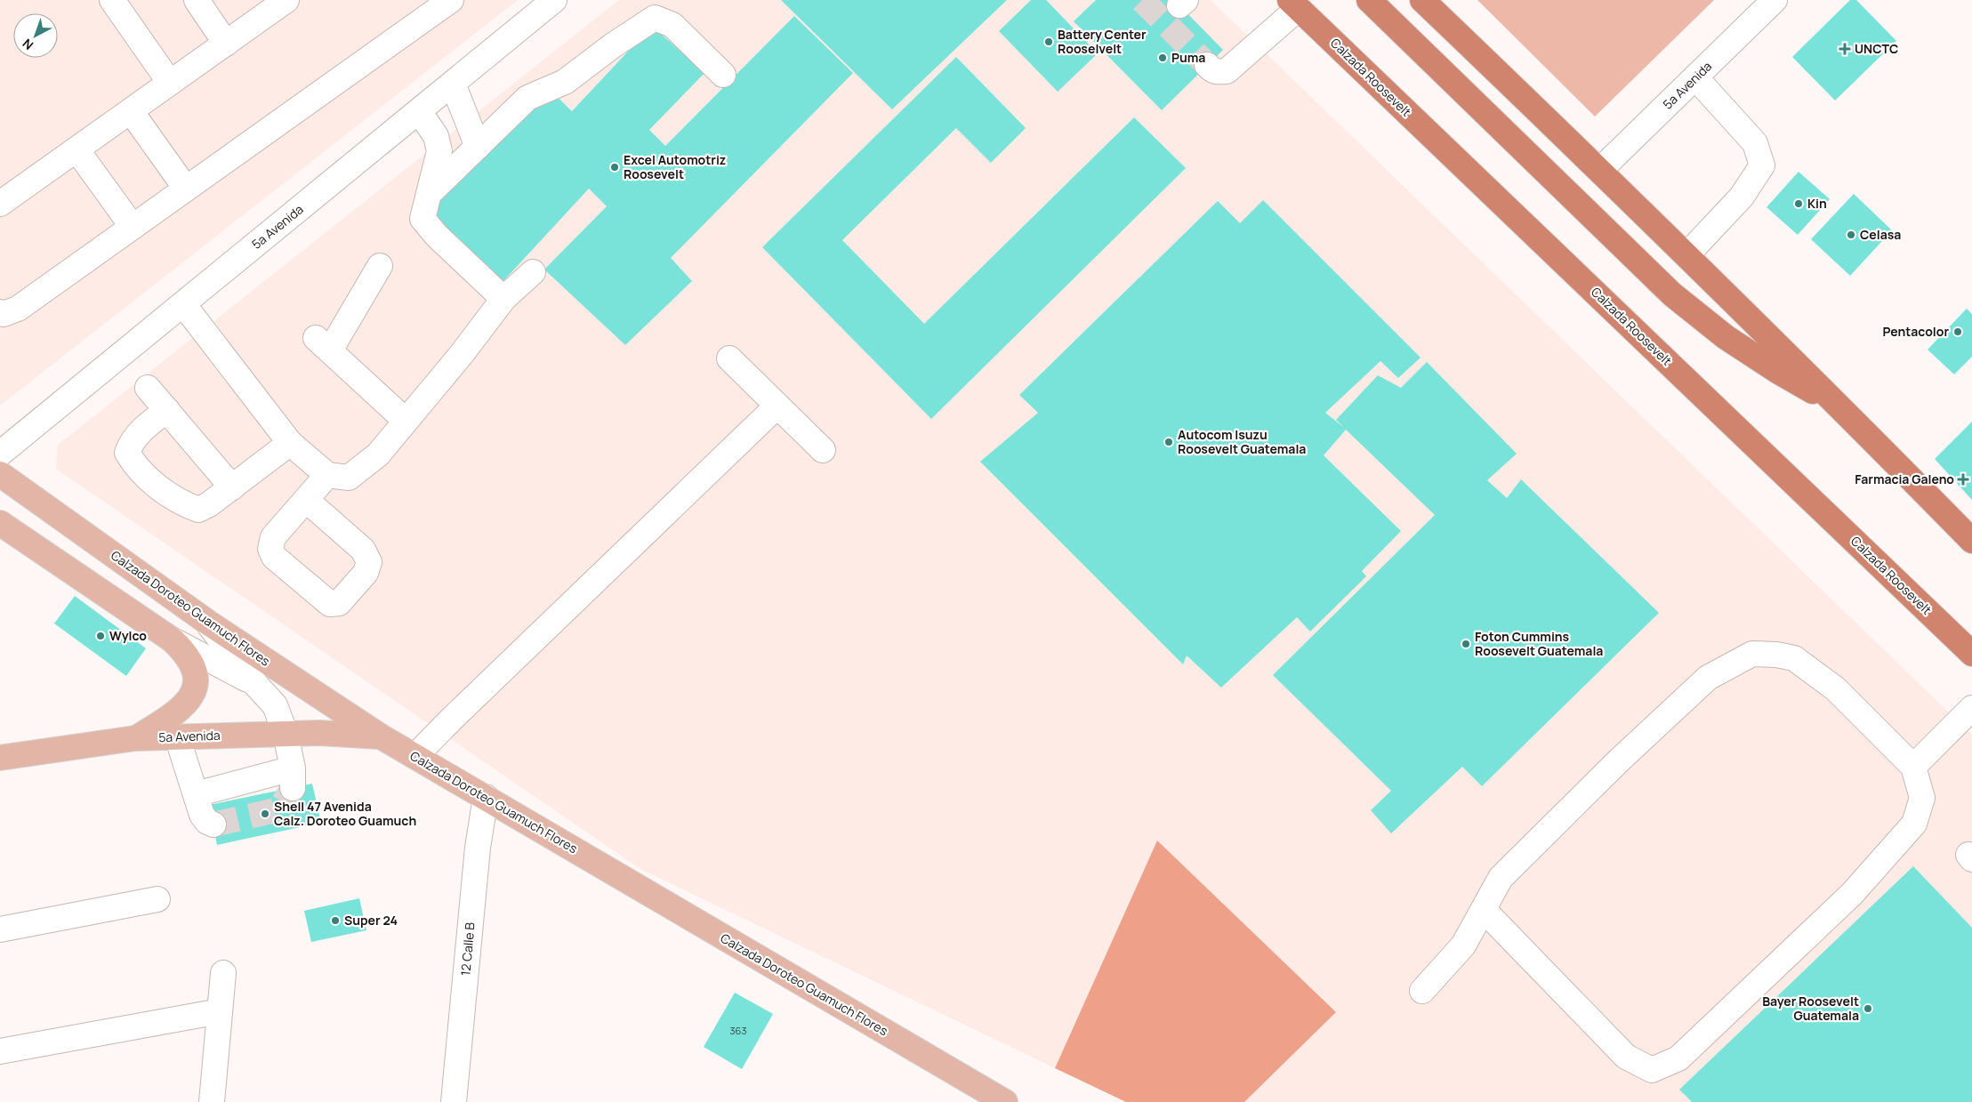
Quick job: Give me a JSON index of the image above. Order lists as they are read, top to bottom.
{
  "streets": {
    "highway": ["Calzada Roosevelt"],
    "main road": ["5a Avenida", "Calzada Doroteo Guamuch Flores"],
    "street": ["12 Calle B"]
  },
  "crossings": [
    ["5a Avenida", "Calzada Doroteo Guamuch Flores"],
    ["Calzada Doroteo Guamuch Flores", "12 Calle B"]
  ],
  "places": {
    "other": [
      "Battery Center Rooselvelt",
      "Puma",
      "Excel Automotriz Roosevelt",
      "Kin",
      "Celasa",
      "Pentacolor",
      "Autocom Isuzu Roosevelt Guatemala",
      "Wylco",
      "Foton Cummins Roosevelt Guatemala",
      "Shell 47 Avenida Calz. Doroteo Guamuch",
      "Super 24",
      "Bayer Roosevelt Guatemala"
    ],
    "health": ["UNCTC", "Farmacia Galeno"]
  },
  "house_numbers": ["363"],
  "north": "bottom left"
}
